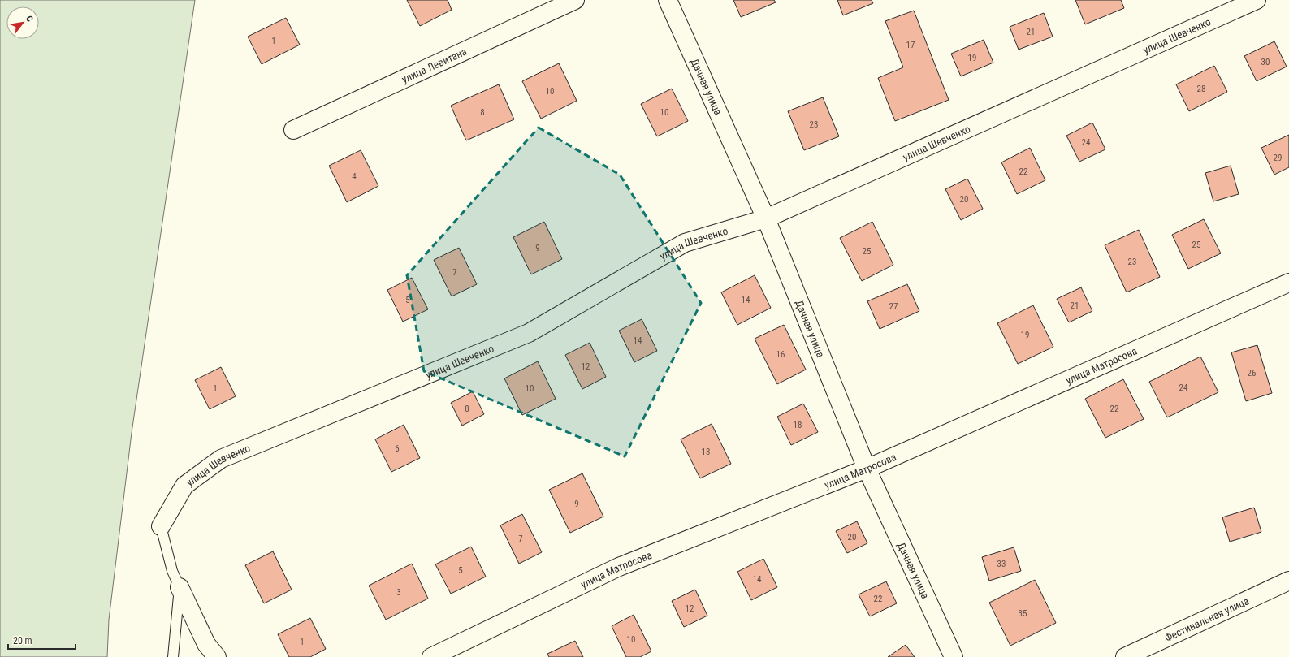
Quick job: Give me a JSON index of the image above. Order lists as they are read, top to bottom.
{
  "streets": {
    "street": [
      "улица Шевченко",
      "улица Левитана",
      "Дачная улица",
      "улица Матросова",
      "Фестивальная улица"
    ]
  },
  "crossings": [
    ["улица Шевченко", "Дачная улица"],
    ["Дачная улица", "улица Матросова"]
  ],
  "house_numbers": [
    "21",
    "1",
    "17",
    "19",
    "30",
    "28",
    "10",
    "8",
    "10",
    "23",
    "24",
    "29",
    "22",
    "4",
    "20",
    "25",
    "9",
    "25",
    "23",
    "7",
    "5",
    "14",
    "21",
    "27",
    "19",
    "14",
    "16",
    "12",
    "26",
    "24",
    "1",
    "10",
    "8",
    "22",
    "18",
    "6",
    "13",
    "9",
    "20",
    "7",
    "33",
    "5",
    "14",
    "3",
    "22",
    "12",
    "35",
    "10",
    "1"
  ],
  "scale_bar": "20 m",
  "north": "top right"
}
